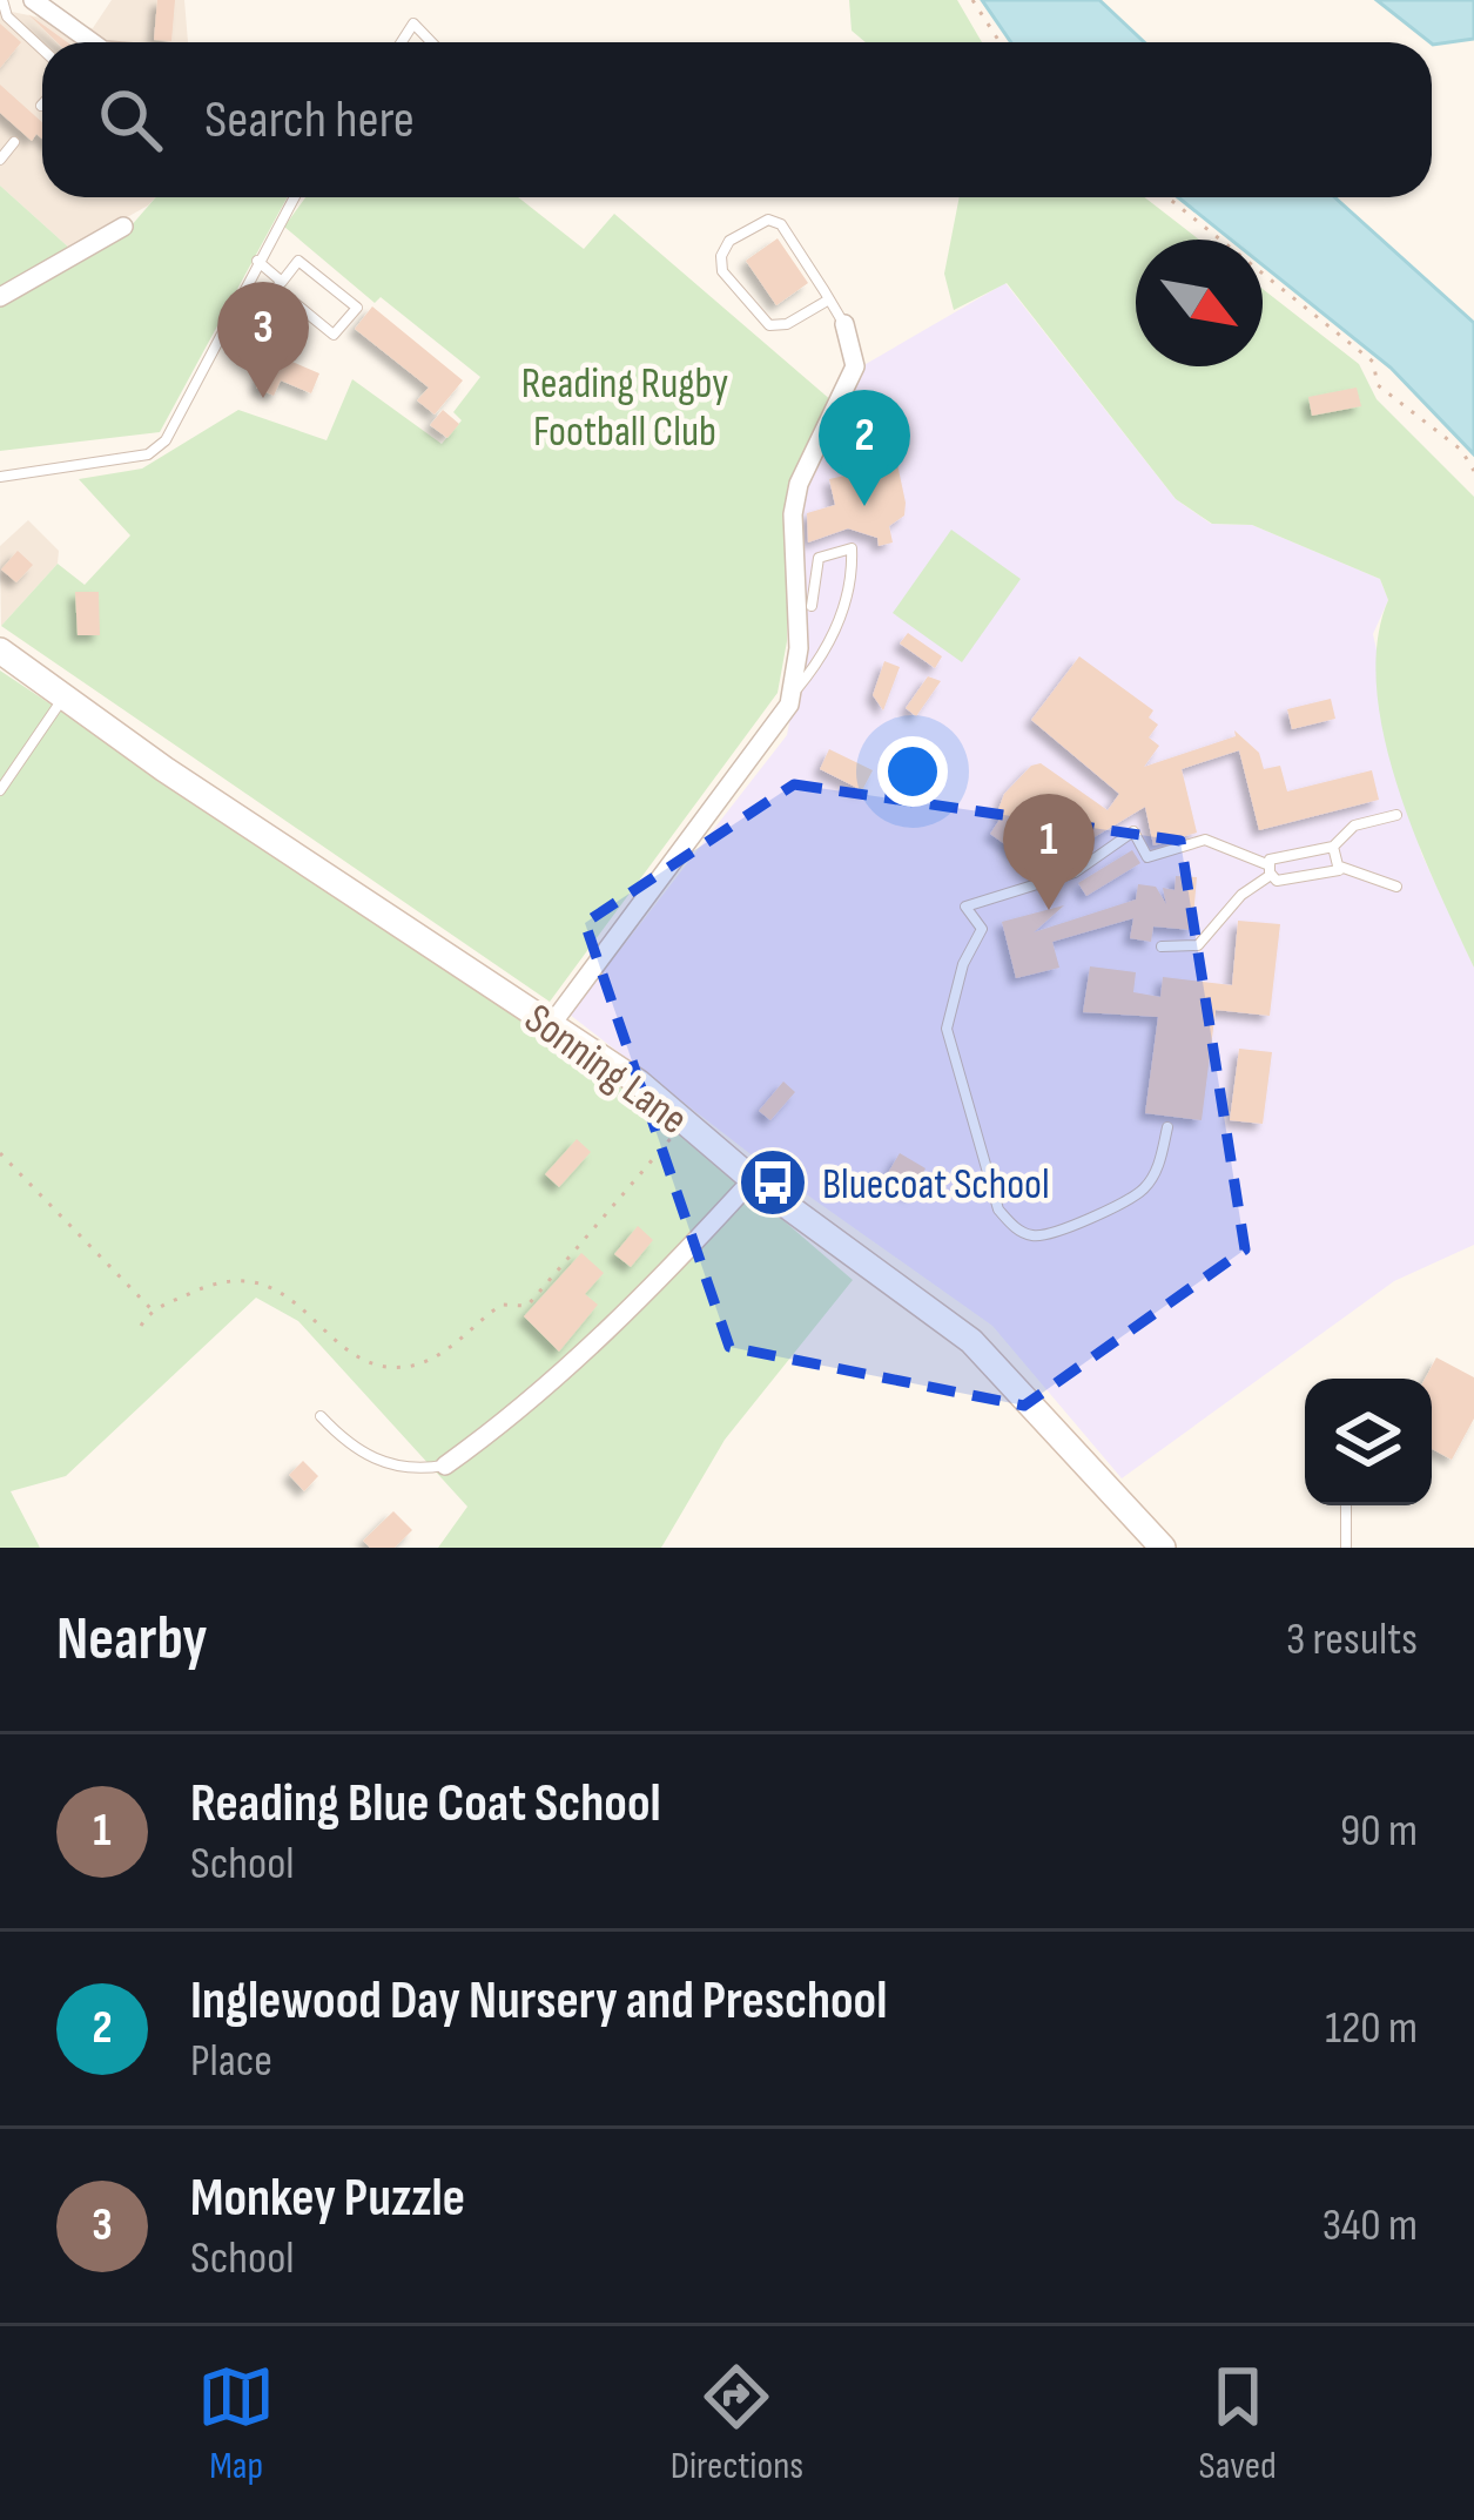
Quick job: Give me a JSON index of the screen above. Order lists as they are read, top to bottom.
{
  "streets": {
    "main road": ["Sonning Lane"]
  },
  "parks": ["Reading Rugby Football Club"],
  "places": {
    "bus stop": ["Bluecoat School"]
  },
  "north": "bottom right",
  "page": {
    "search": "Search here",
    "pins": ["3", "2", "1"],
    "heading": ["Nearby", "3 results"],
    "list": [
      {
        "mark": "1",
        "name": "Reading Blue Coat School",
        "note": "School",
        "value": "90 m"
      },
      {
        "mark": "2",
        "name": "Inglewood Day Nursery and Preschool",
        "note": "Place",
        "value": "120 m"
      },
      {
        "mark": "3",
        "name": "Monkey Puzzle",
        "note": "School",
        "value": "340 m"
      }
    ],
    "nav": ["Map", "Directions", "Saved"]
  }
}
